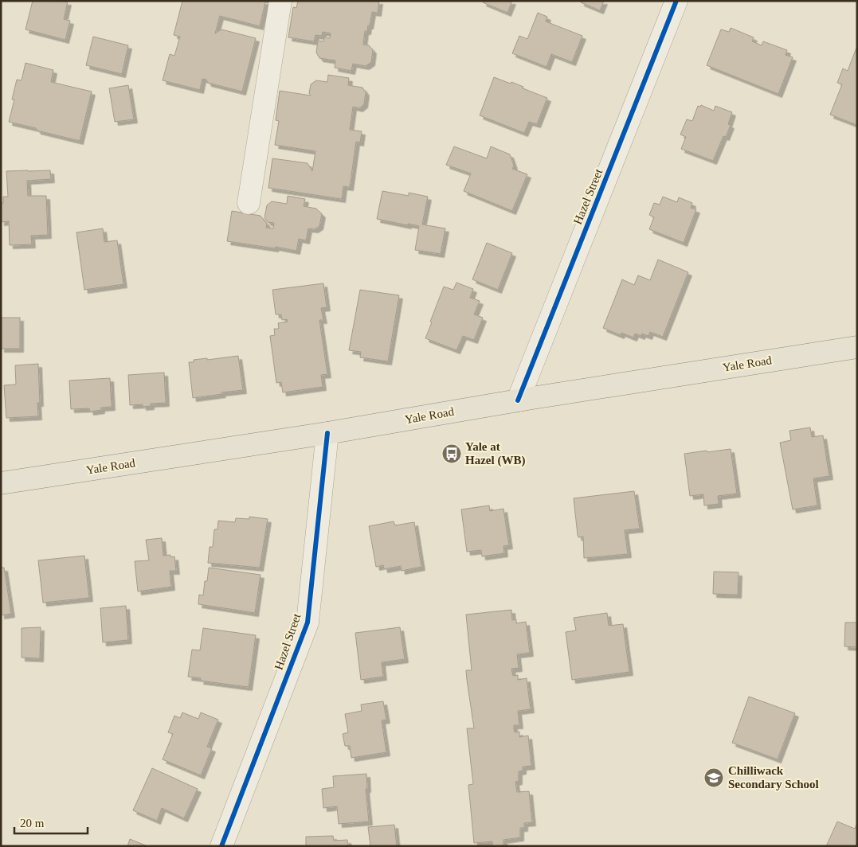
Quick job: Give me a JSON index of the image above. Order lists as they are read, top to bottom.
{
  "streets": {
    "main road": ["Yale Road"],
    "street": ["Hazel Street"]
  },
  "crossings": [
    ["Hazel Street", "Yale Road"]
  ],
  "places": {
    "bus stop": ["Yale at Hazel (WB)"],
    "school or university": ["Chilliwack Secondary School"]
  },
  "scale_bar": "20 m"
}
